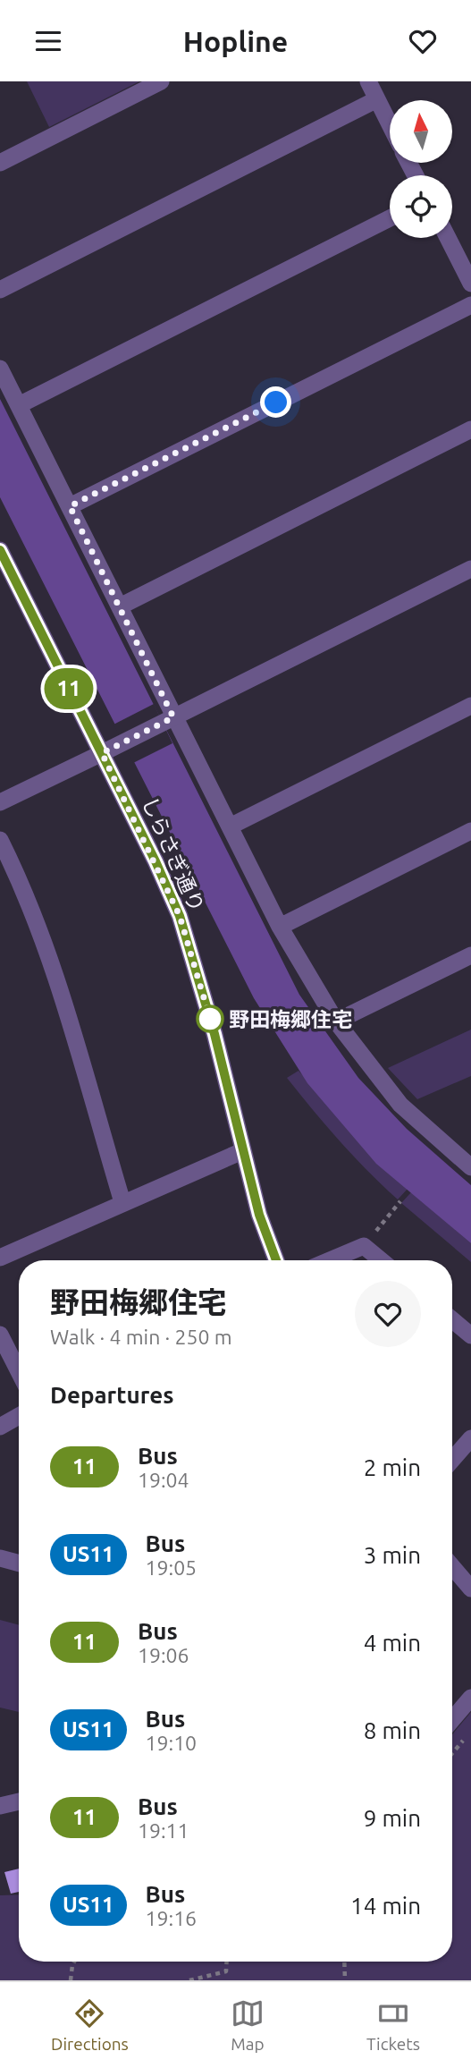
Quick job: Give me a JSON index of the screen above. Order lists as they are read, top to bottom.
{
  "streets": {
    "street": ["しらさぎ通り"]
  },
  "places": ["野田梅郷住宅"],
  "lines": ["bus line 11"],
  "north": "top",
  "page": {
    "header": "Hopline",
    "on_map": "11",
    "heading": [
      ["野田梅郷住宅", "Walk · 4 min · 250 m"],
      "Departures"
    ],
    "list": [
      {
        "mark": "11",
        "name": "Bus",
        "note": "19:04",
        "value": "2 min"
      },
      {
        "mark": "US11",
        "name": "Bus",
        "note": "19:05",
        "value": "3 min"
      },
      {
        "mark": "11",
        "name": "Bus",
        "note": "19:06",
        "value": "4 min"
      },
      {
        "mark": "US11",
        "name": "Bus",
        "note": "19:10",
        "value": "8 min"
      },
      {
        "mark": "11",
        "name": "Bus",
        "note": "19:11",
        "value": "9 min"
      },
      {
        "mark": "US11",
        "name": "Bus",
        "note": "19:16",
        "value": "14 min"
      }
    ],
    "tabs": ["Directions", "Map", "Tickets"]
  }
}
